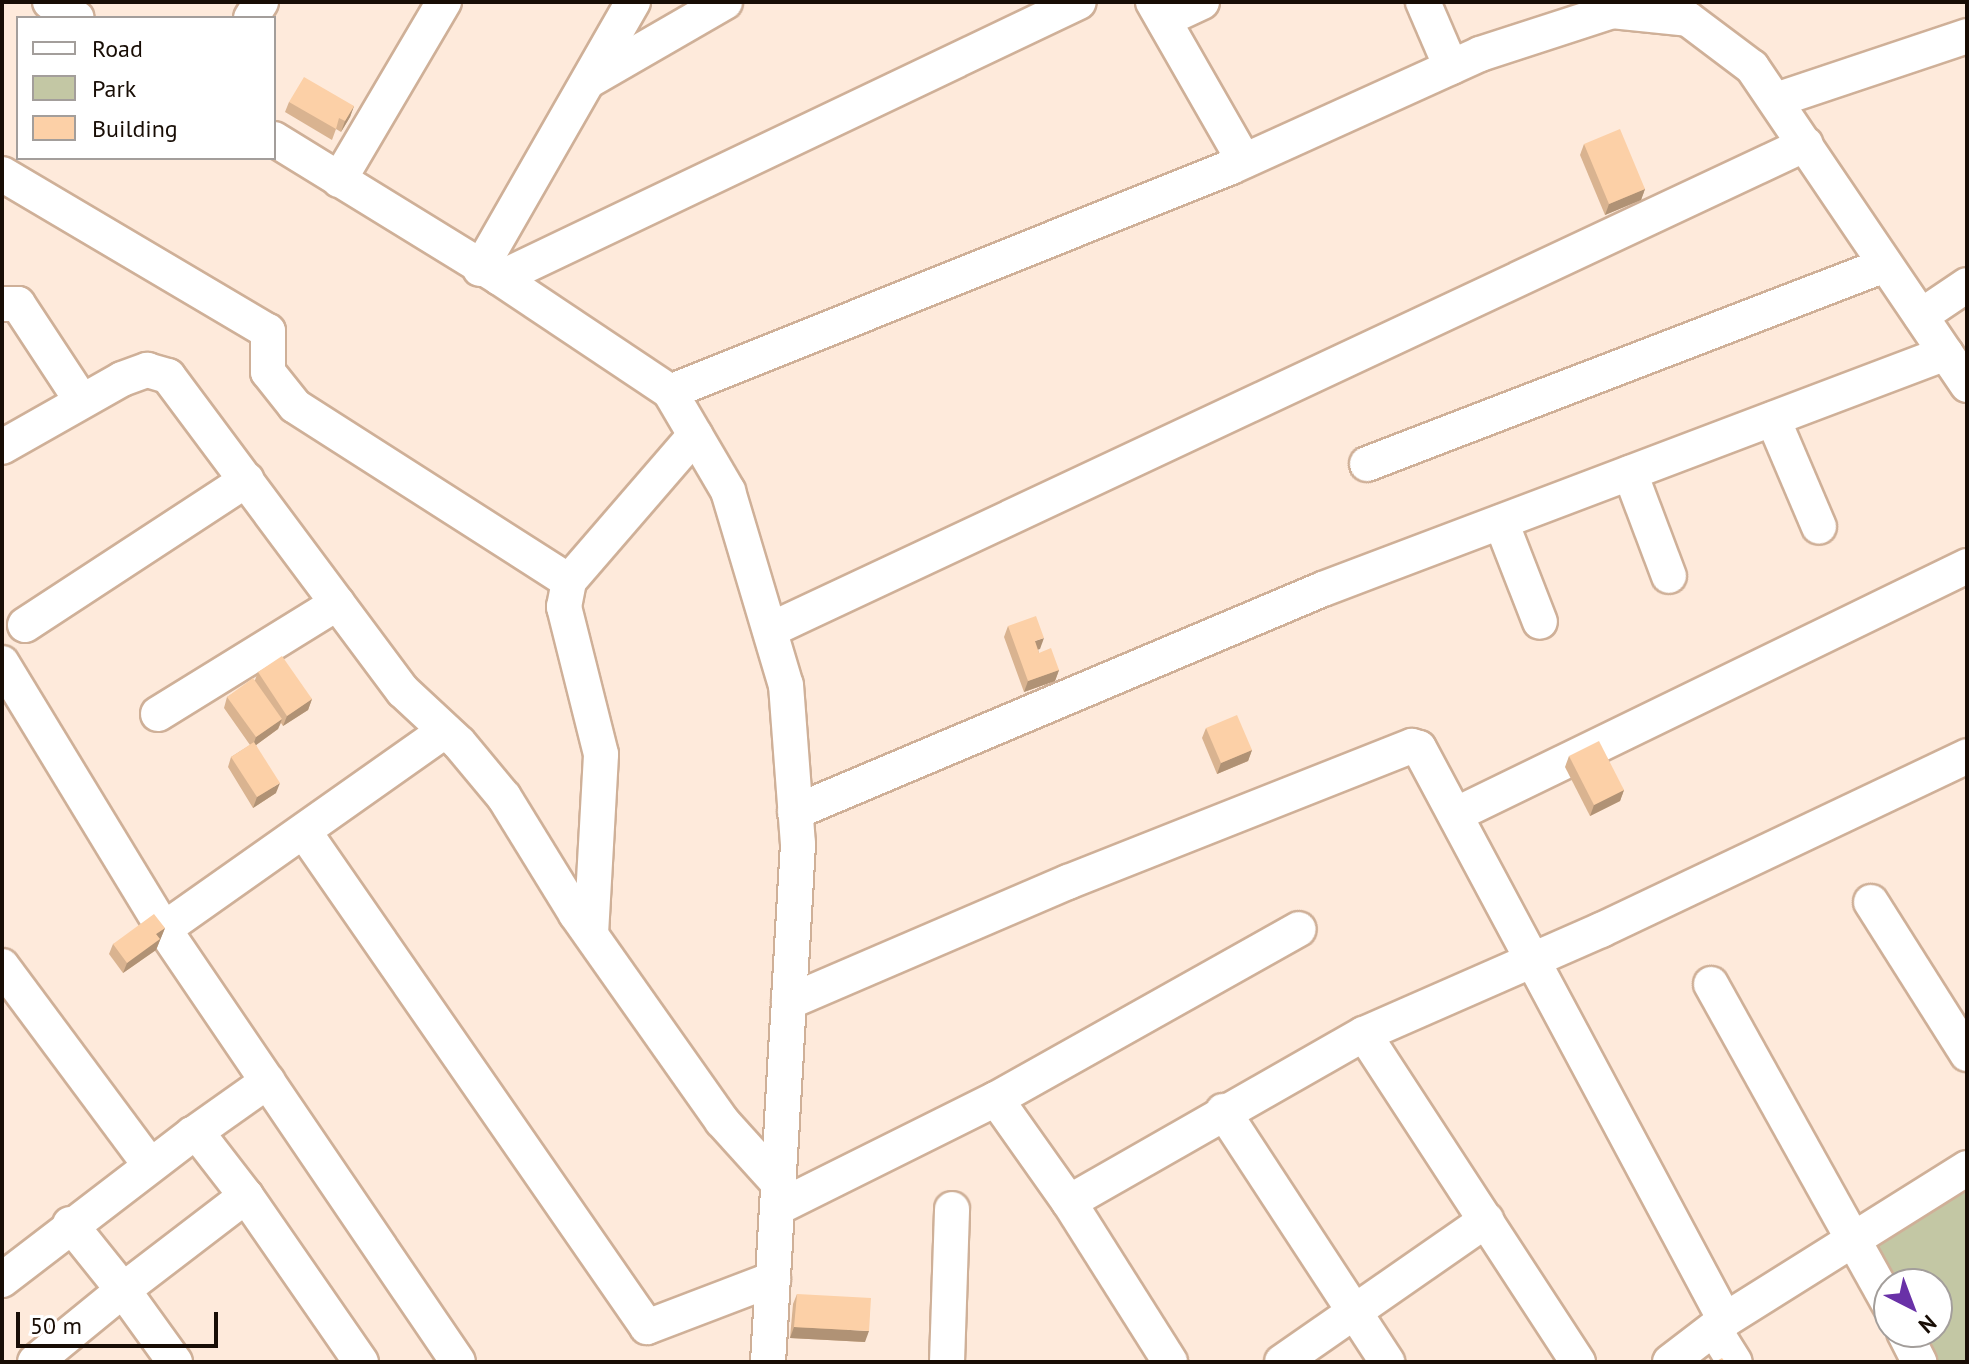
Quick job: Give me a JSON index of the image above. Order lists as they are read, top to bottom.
{
  "legend": ["Road", "Park", "Building"],
  "scale_bar": "50 m",
  "north": "bottom right"
}
